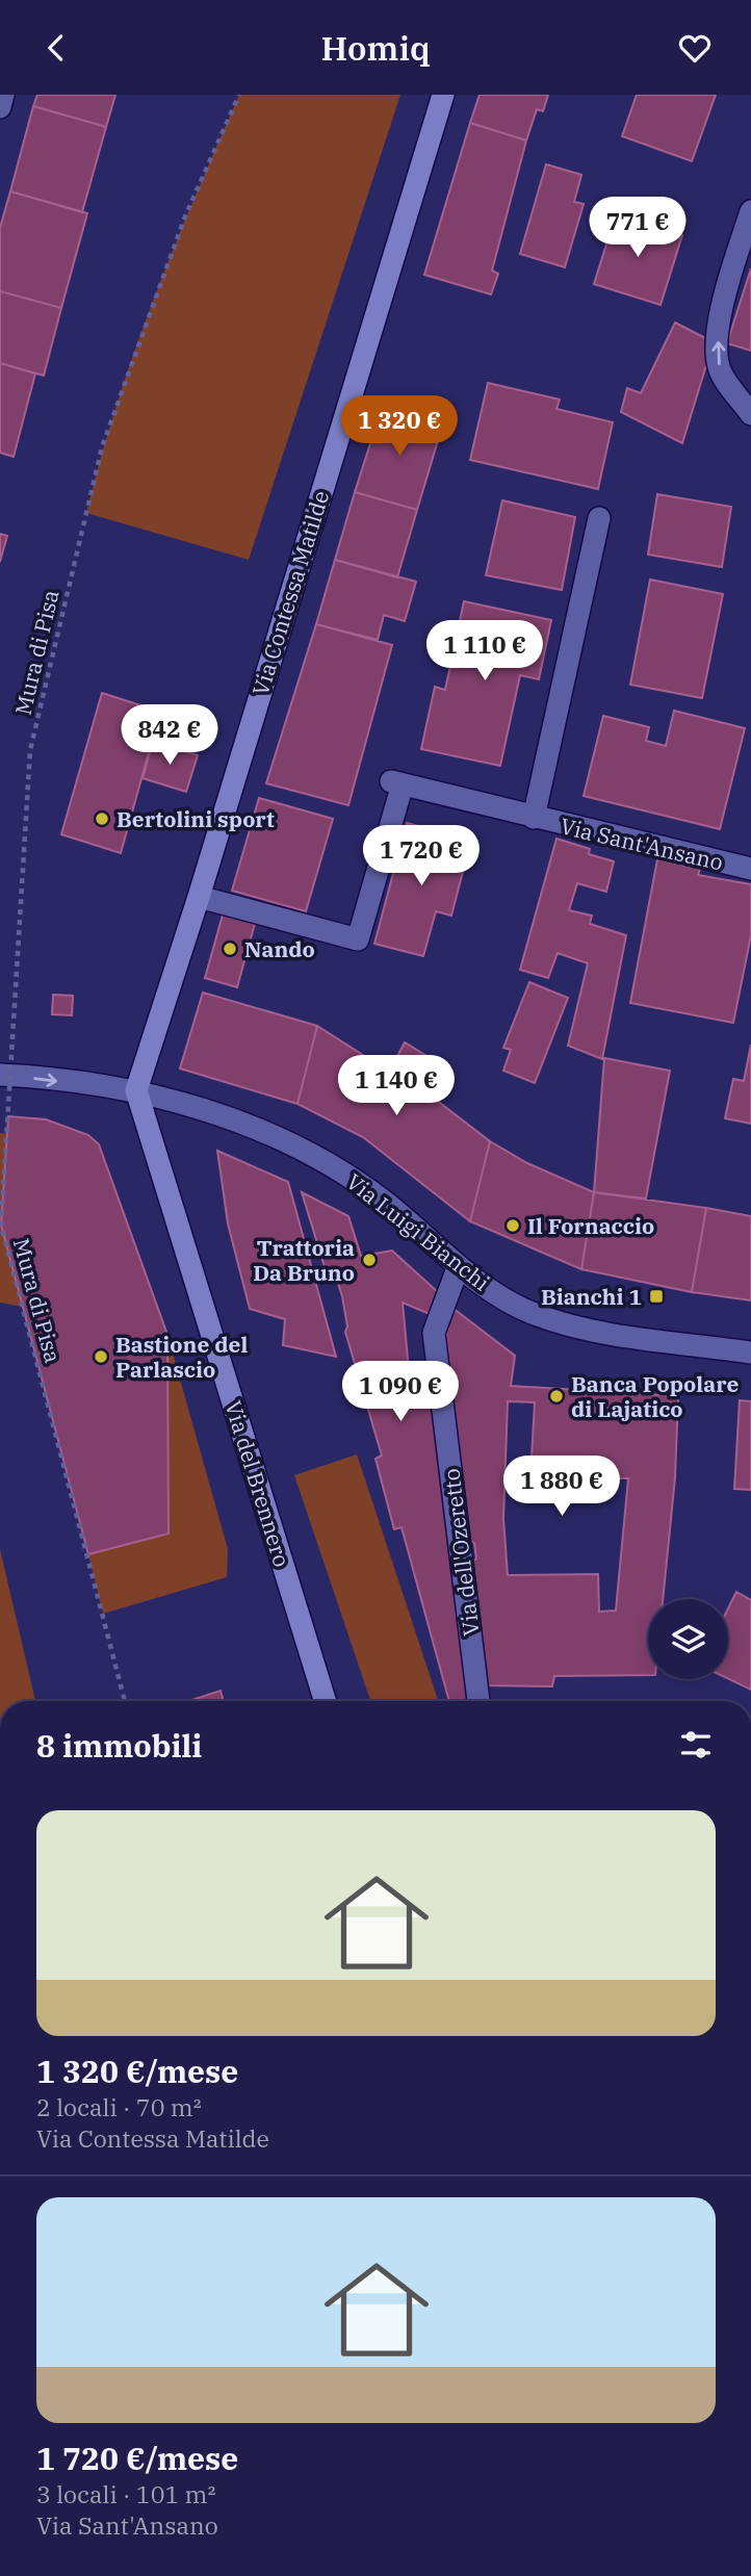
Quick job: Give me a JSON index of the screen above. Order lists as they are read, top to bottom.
{
  "streets": {
    "main road": ["Via Contessa Matilde", "Via del Brennero"],
    "street": ["Via Sant'Ansano", "Via Luigi Bianchi", "Via dell'Ozeretto"],
    "path": ["Mura di Pisa"]
  },
  "crossings": [
    ["Via Contessa Matilde", "Via Sant'Ansano"],
    ["Via Contessa Matilde", "Via Luigi Bianchi"],
    ["Via Contessa Matilde", "Via del Brennero"],
    ["Mura di Pisa", "Via Luigi Bianchi"],
    ["Via Luigi Bianchi", "Via del Brennero"],
    ["Via Luigi Bianchi", "Via dell'Ozeretto"]
  ],
  "places": {
    "other": [
      "Bertolini sport",
      "Nando",
      "Il Fornaccio",
      "Trattoria Da Bruno",
      "Bastione del Parlascio",
      "Banca Popolare di Lajatico"
    ],
    "transit": ["Bianchi 1"]
  },
  "page": {
    "header": "Homiq",
    "price": [
      "771 €",
      "1 320 €",
      "1 110 €",
      "842 €",
      "1 720 €",
      "1 140 €",
      "1 090 €",
      "1 880 €"
    ],
    "heading": "8 immobili",
    "list": [
      {
        "name": "1 320 €/mese",
        "note": "2 locali · 70 m² · Via Contessa Matilde"
      },
      {
        "name": "1 720 €/mese",
        "note": "3 locali · 101 m² · Via Sant'Ansano"
      }
    ]
  }
}
